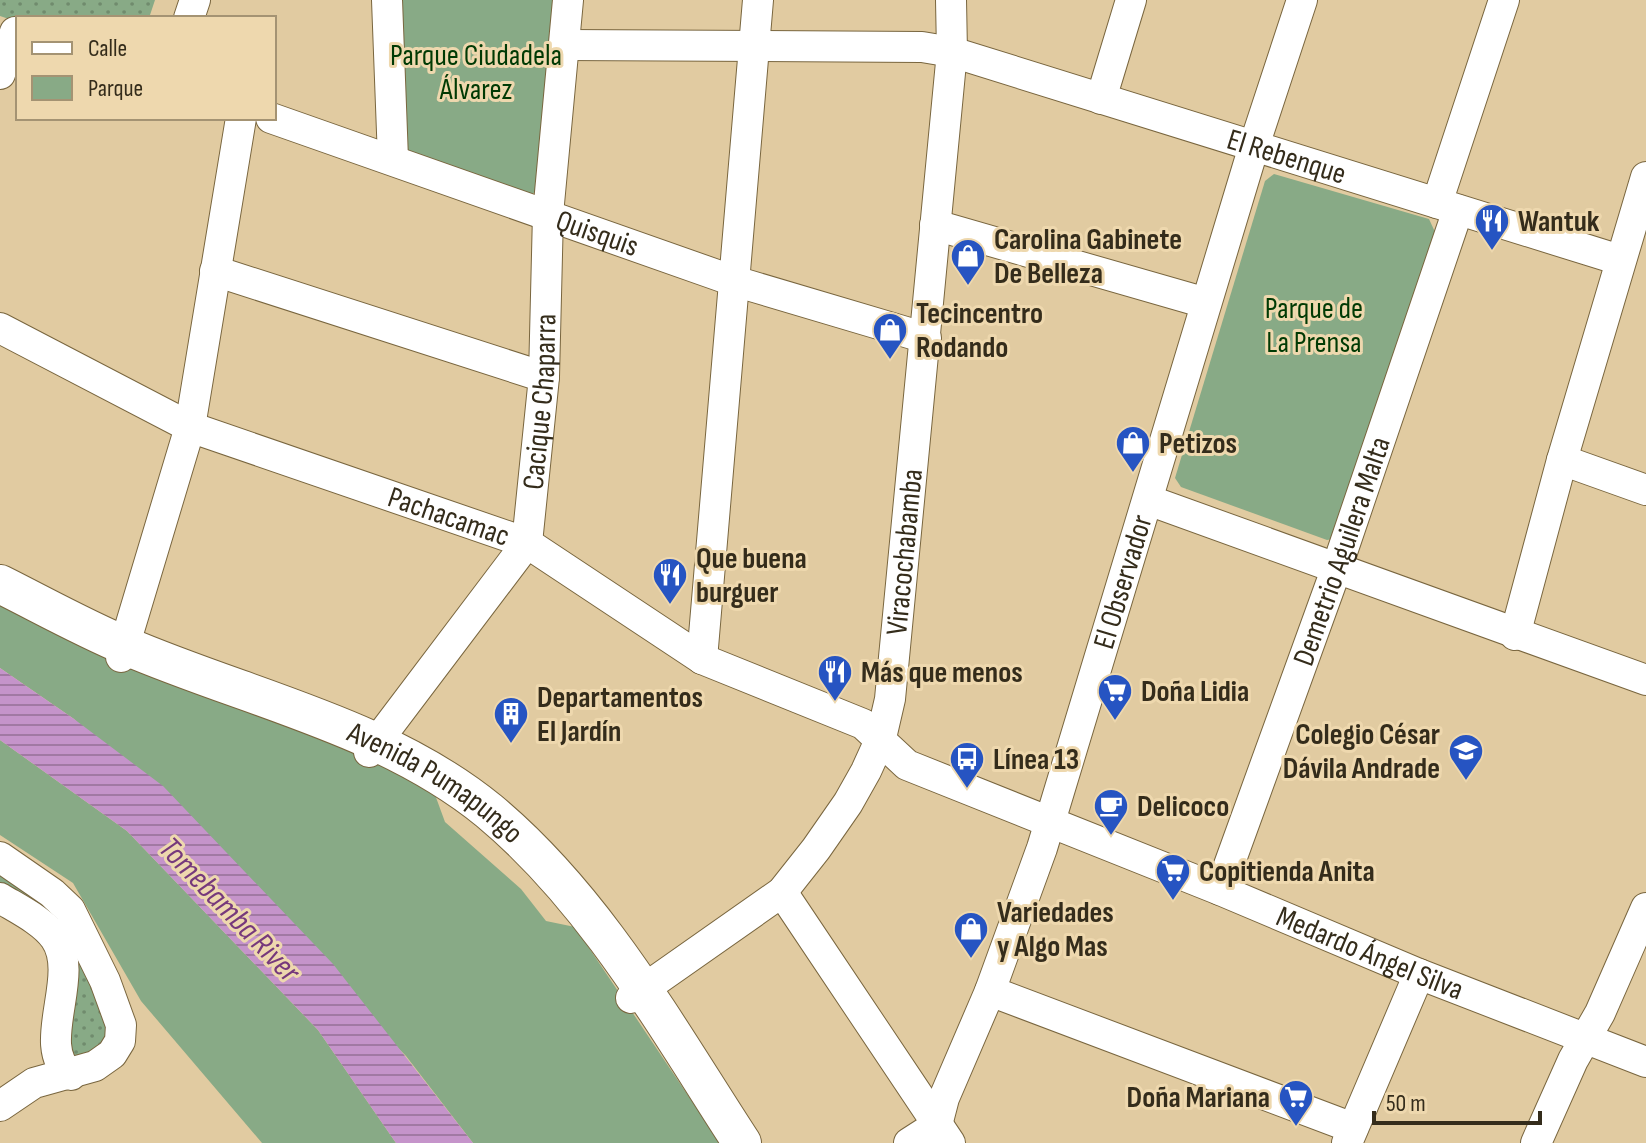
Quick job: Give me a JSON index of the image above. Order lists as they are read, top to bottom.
{
  "streets": {
    "main road": ["Avenida Pumapungo"],
    "street": [
      "El Rebenque",
      "Quisquis",
      "Cacique Chaparra",
      "Pachacamac",
      "Demetrio Aguilera Malta",
      "Viracochabamba",
      "El Observador",
      "Medardo Ángel Silva"
    ]
  },
  "crossings": [
    ["El Rebenque", "Cacique Chaparra"],
    ["El Rebenque", "Demetrio Aguilera Malta"],
    ["El Rebenque", "Viracochabamba"],
    ["El Rebenque", "El Observador"],
    ["Quisquis", "Cacique Chaparra"],
    ["Quisquis", "Viracochabamba"],
    ["Cacique Chaparra", "Pachacamac"],
    ["Pachacamac", "Viracochabamba"],
    ["Pachacamac", "Medardo Ángel Silva"],
    ["Demetrio Aguilera Malta", "Medardo Ángel Silva"],
    ["Viracochabamba", "Avenida Pumapungo"],
    ["Viracochabamba", "Medardo Ángel Silva"],
    ["El Observador", "Medardo Ángel Silva"]
  ],
  "water": ["Tomebamba River"],
  "parks": ["Parque Ciudadela Álvarez", "Parque de La Prensa"],
  "places": {
    "restaurant": ["Wantuk", "Que buena burguer", "Más que menos"],
    "shop": [
      "Carolina Gabinete De Belleza",
      "Tecincentro Rodando",
      "Petizos",
      "Variedades y Algo Mas"
    ],
    "supermarket": ["Doña Lidia", "Copitienda Anita", "Doña Mariana"],
    "building": ["Departamentos El Jardín"],
    "school or university": ["Colegio César Dávila Andrade"],
    "bus stop": ["Línea 13"],
    "cafe": ["Delicoco"]
  },
  "legend": ["Calle", "Parque"],
  "scale_bar": "50 m"
}
